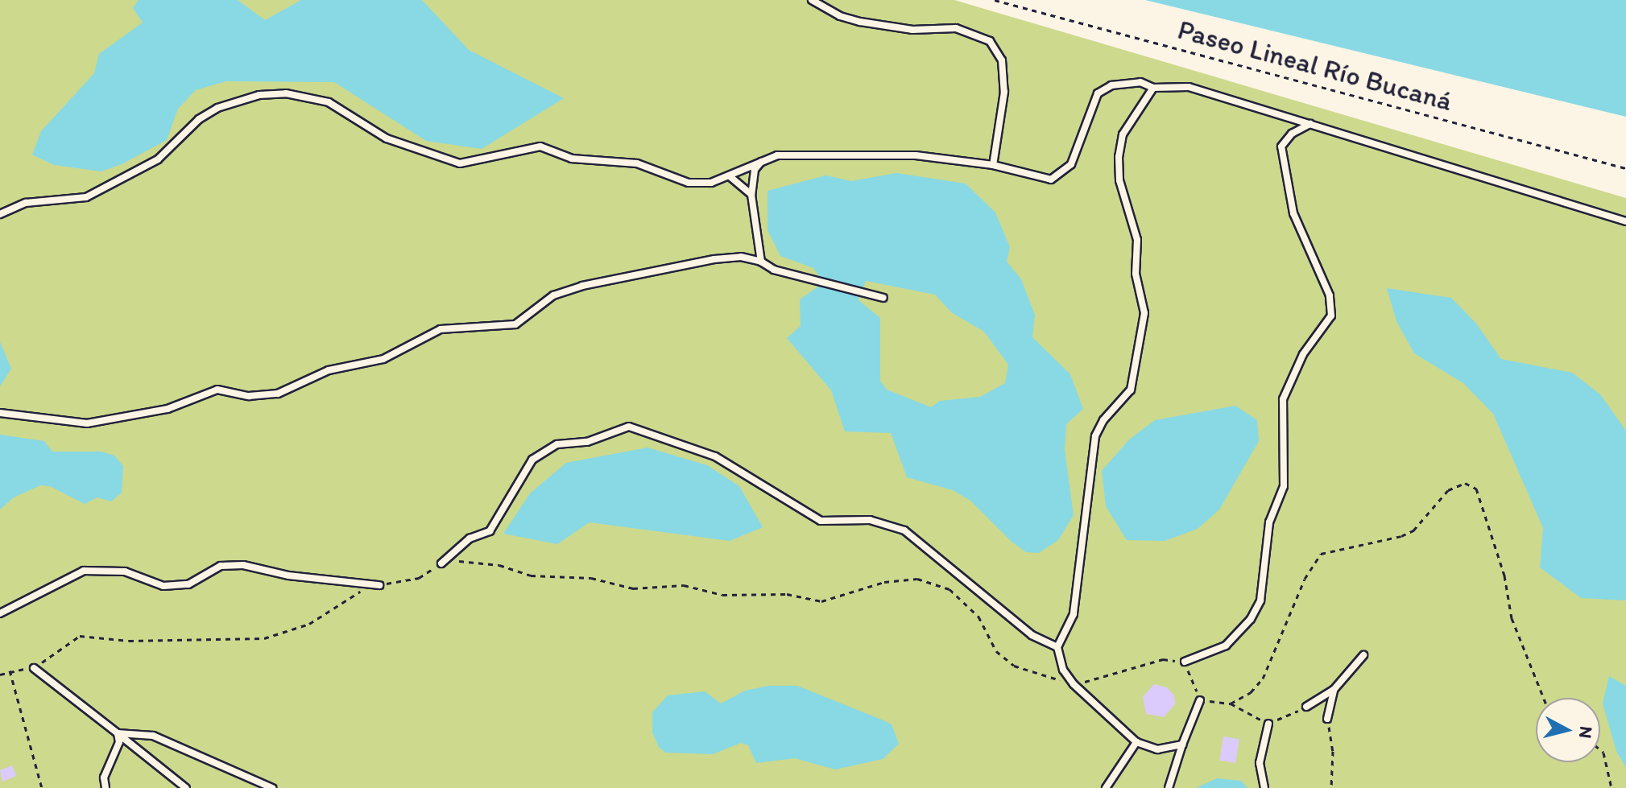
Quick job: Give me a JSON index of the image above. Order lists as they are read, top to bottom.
{
  "streets": {
    "path": ["Paseo Lineal Río Bucaná"]
  },
  "north": "right"
}
